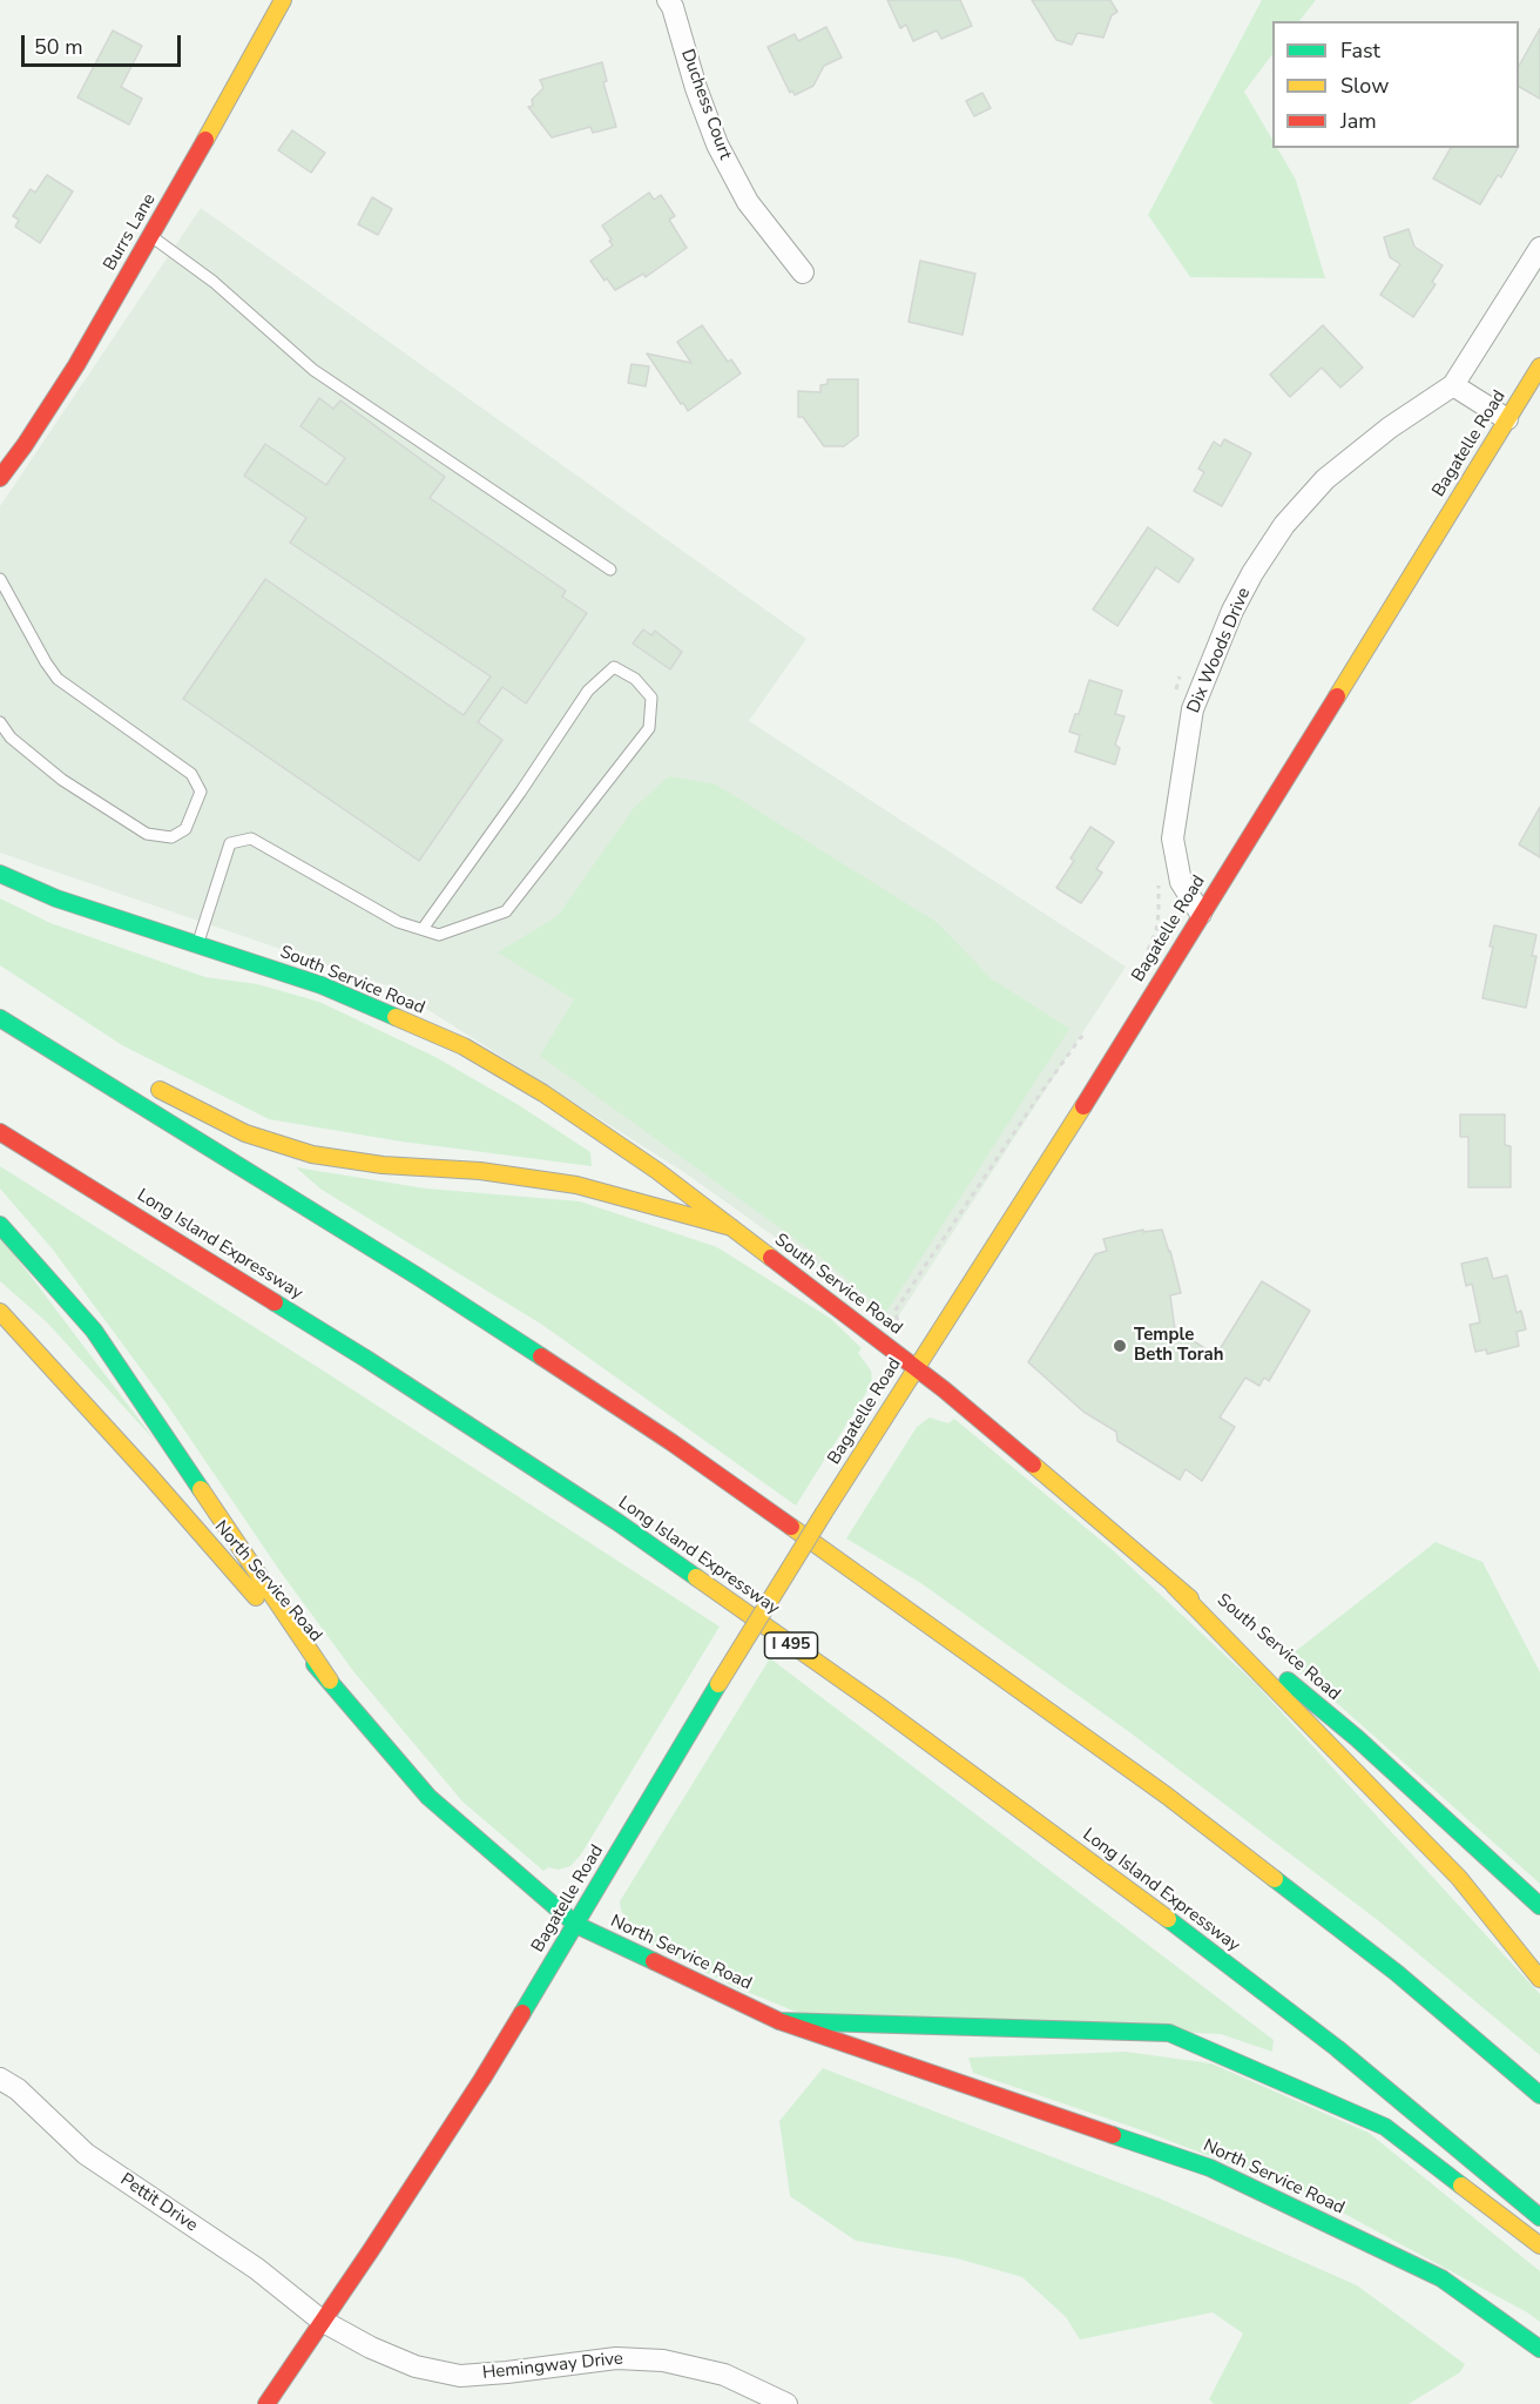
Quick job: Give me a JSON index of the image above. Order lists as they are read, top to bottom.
{
  "streets": {
    "main road": [
      "Burrs Lane",
      "Bagatelle Road",
      "South Service Road",
      "Long Island Expressway",
      "North Service Road",
      "I 495"
    ],
    "street": [
      "Duchess Court",
      "Dix Woods Drive",
      "Pettit Drive",
      "Hemingway Drive"
    ]
  },
  "crossings": [
    ["Bagatelle Road", "Dix Woods Drive"],
    ["Bagatelle Road", "South Service Road"],
    ["Bagatelle Road", "North Service Road"],
    ["Bagatelle Road", "Pettit Drive"],
    ["Bagatelle Road", "Hemingway Drive"],
    ["Pettit Drive", "Hemingway Drive"]
  ],
  "places": ["Temple Beth Torah"],
  "legend": ["Fast", "Slow", "Jam"],
  "scale_bar": "50 m"
}
